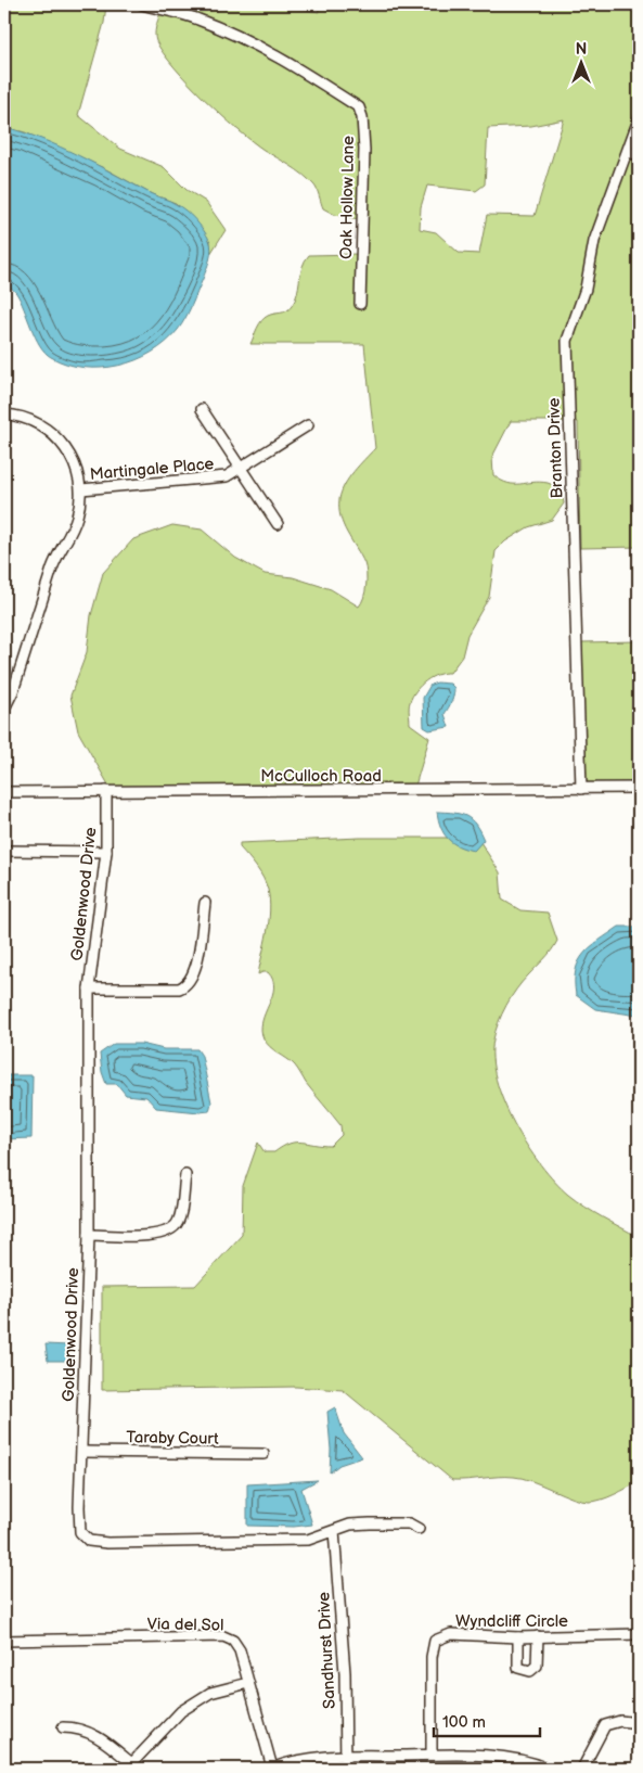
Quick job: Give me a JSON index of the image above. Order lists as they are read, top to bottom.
{
  "streets": {
    "street": [
      "Oak Hollow Lane",
      "Branton Drive",
      "Martingale Place",
      "McCulloch Road",
      "Goldenwood Drive",
      "Taraby Court",
      "Wyndcliff Circle",
      "Via del Sol",
      "Sandhurst Drive"
    ]
  },
  "crossings": [
    ["Branton Drive", "McCulloch Road"],
    ["McCulloch Road", "Goldenwood Drive"],
    ["Goldenwood Drive", "Taraby Court"],
    ["Goldenwood Drive", "Sandhurst Drive"]
  ],
  "scale_bar": "100 m",
  "north": "top"
}
